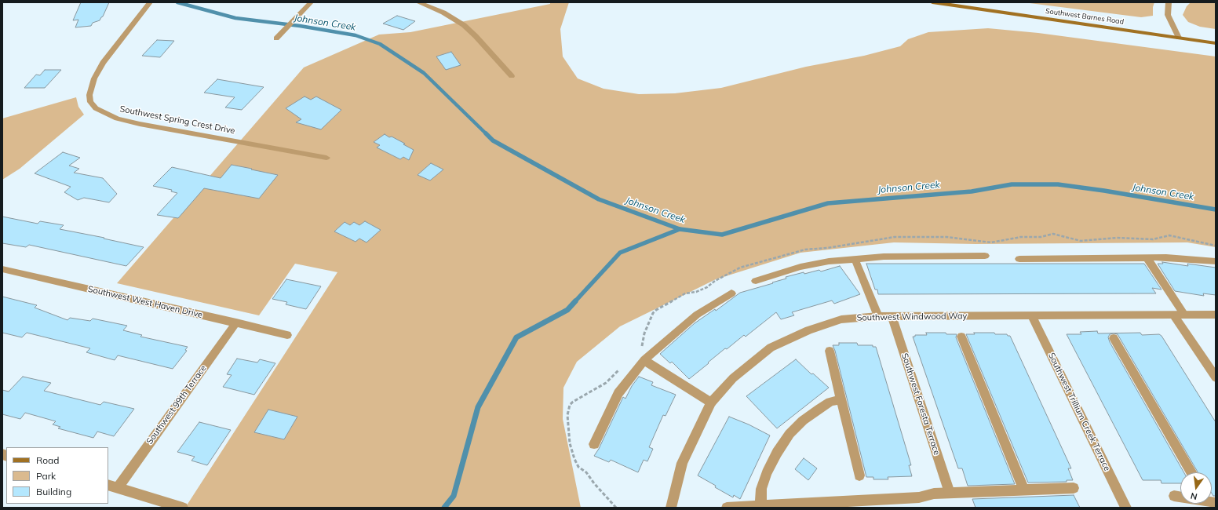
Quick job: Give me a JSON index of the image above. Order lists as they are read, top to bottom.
{
  "streets": {
    "main road": ["Southwest Barnes Road"],
    "street": [
      "Southwest Spring Crest Drive",
      "Southwest West Haven Drive",
      "Southwest Windwood Way",
      "Southwest Foresta Terrace",
      "Southwest 99th Terrace",
      "Southwest Trillium Creek Terrace"
    ]
  },
  "crossings": [
    ["Southwest West Haven Drive", "Southwest 99th Terrace"],
    ["Southwest Windwood Way", "Southwest Foresta Terrace"],
    ["Southwest Windwood Way", "Southwest Trillium Creek Terrace"]
  ],
  "water": ["Johnson Creek"],
  "legend": ["Road", "Park", "Building"],
  "north": "bottom"
}
